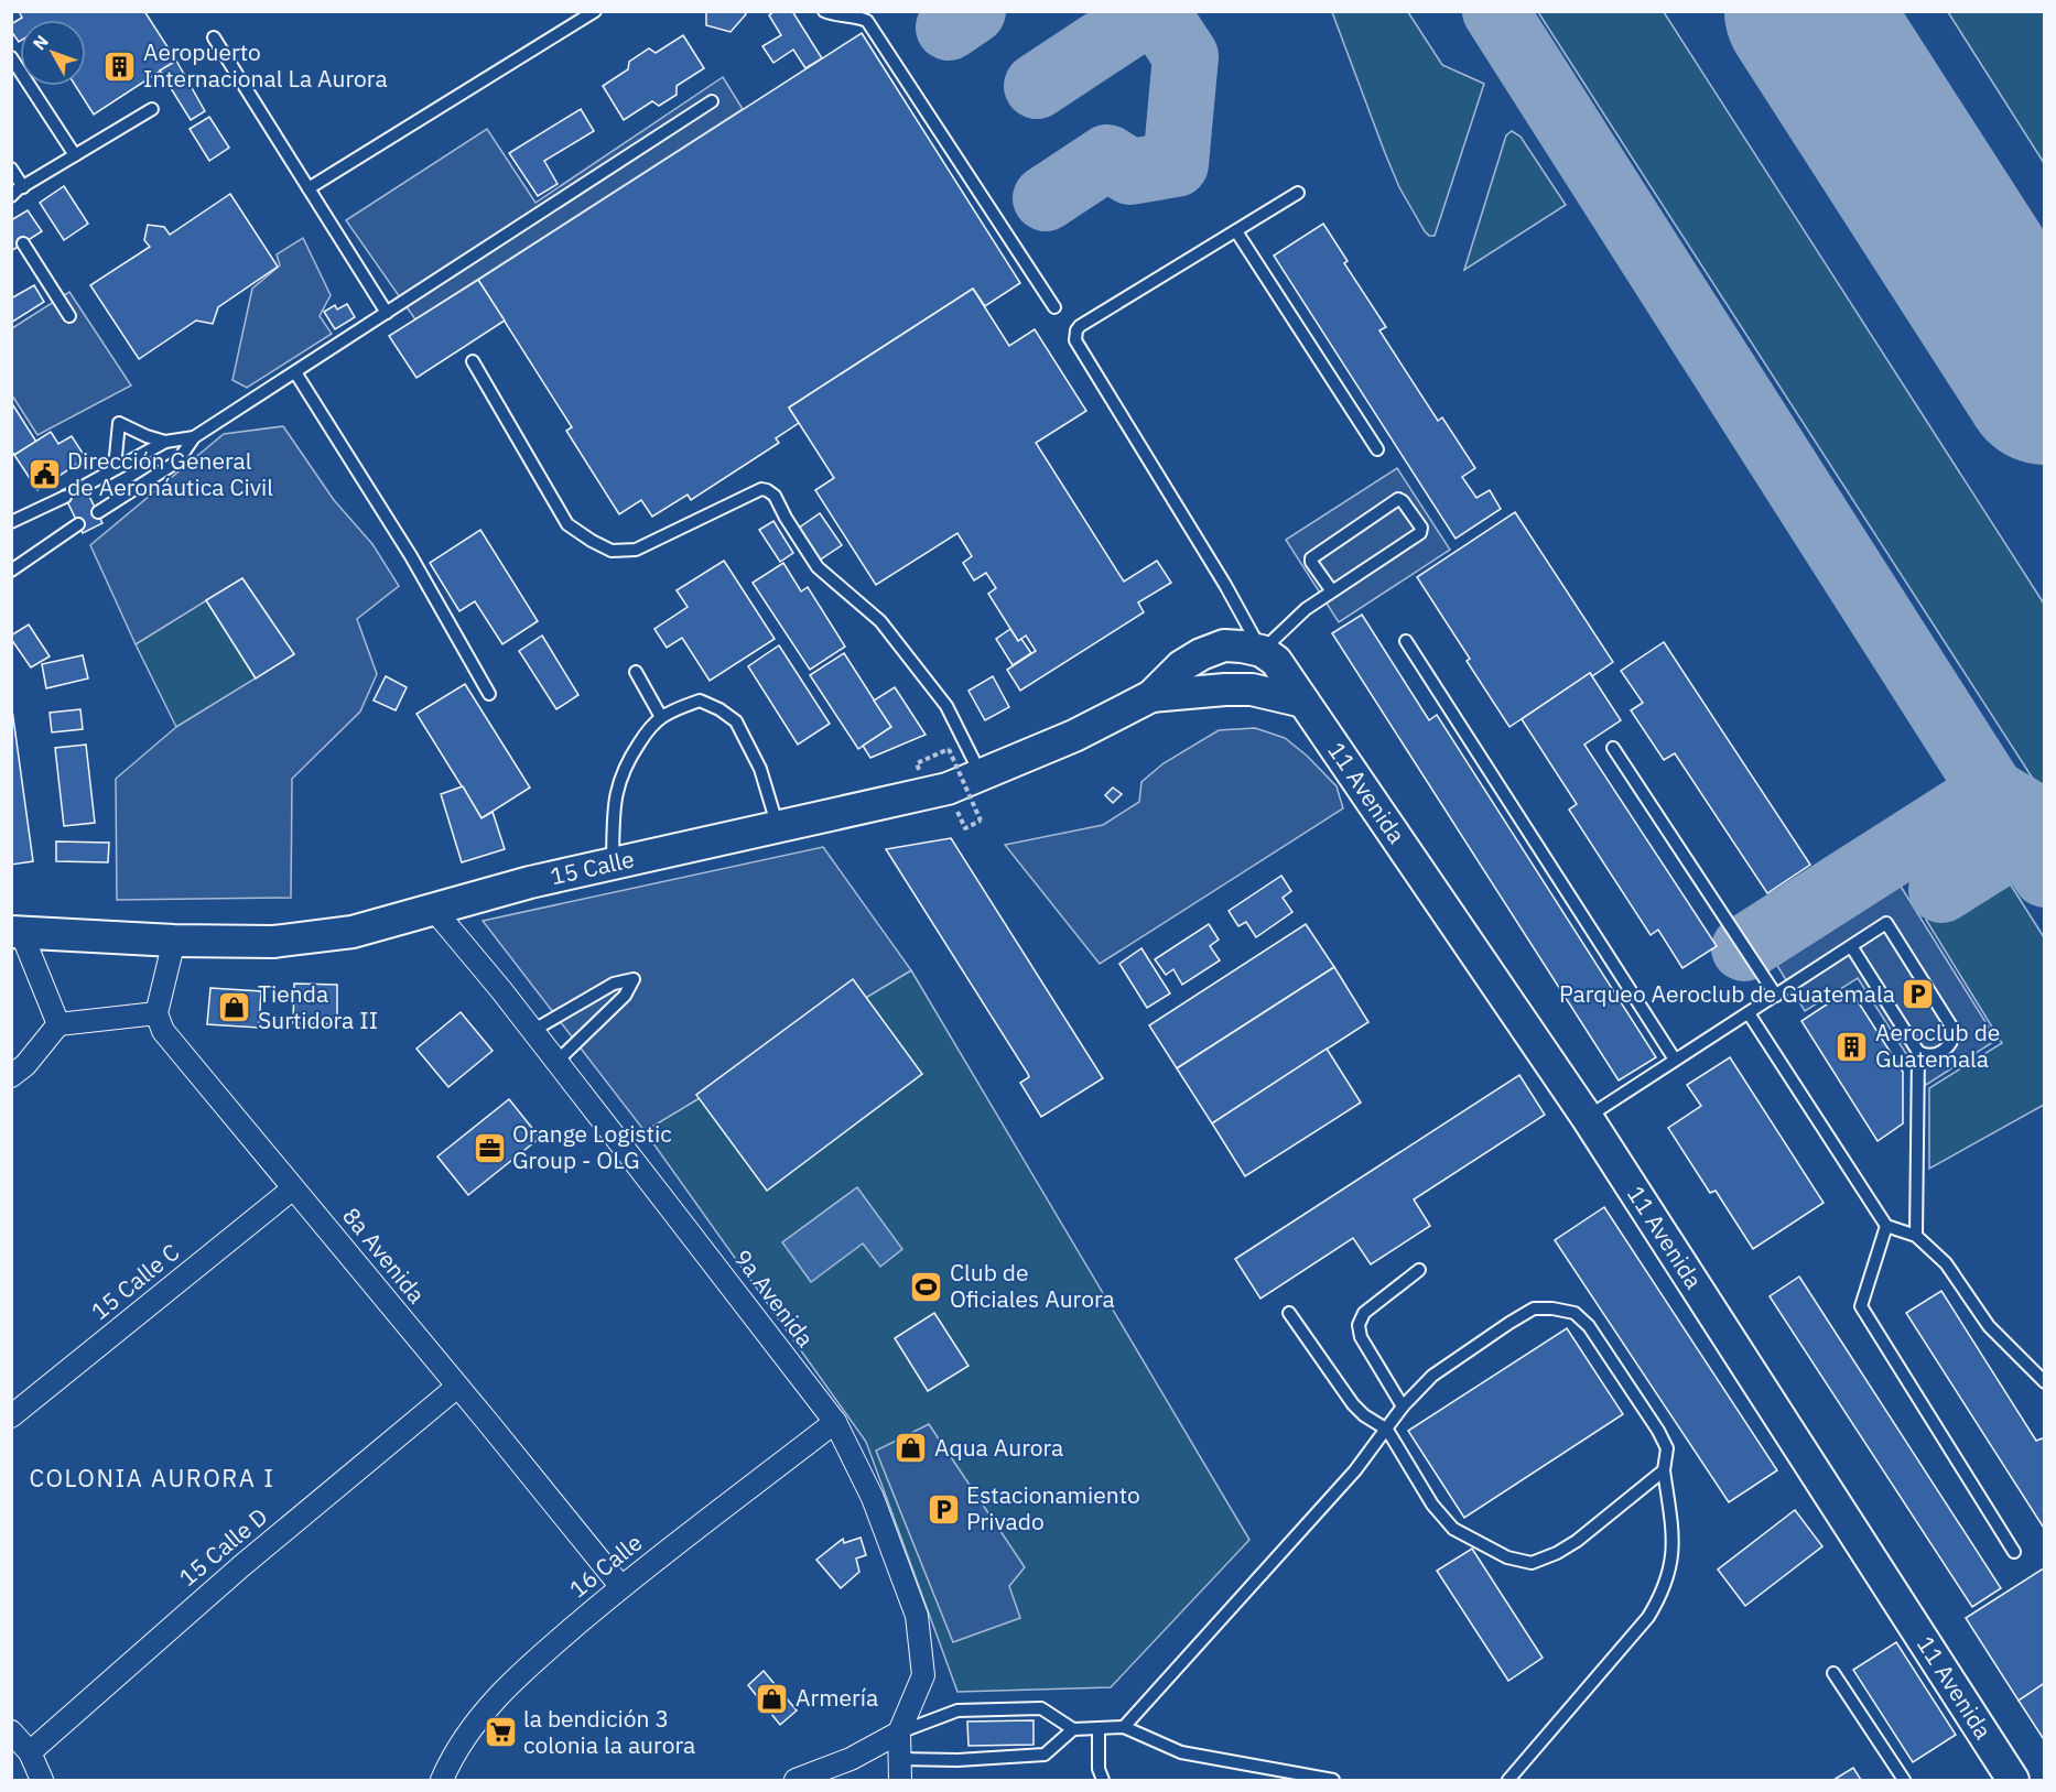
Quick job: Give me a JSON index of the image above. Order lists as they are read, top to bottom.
{
  "streets": {
    "main road": ["11 Avenida", "15 Calle"],
    "street": [
      "8a Avenida",
      "15 Calle C",
      "9a Avenida",
      "15 Calle D",
      "16 Calle"
    ]
  },
  "crossings": [
    ["15 Calle", "9a Avenida"],
    ["8a Avenida", "15 Calle C"],
    ["8a Avenida", "15 Calle D"],
    ["8a Avenida", "16 Calle"],
    ["9a Avenida", "16 Calle"]
  ],
  "districts": ["COLONIA AURORA I"],
  "places": {
    "building": ["Aeropuerto Internacional La Aurora", "Aeroclub de Guatemala"],
    "public building": ["Dirección General de Aeronáutica Civil"],
    "parking": ["Parqueo Aeroclub de Guatemala", "Estacionamiento Privado"],
    "shop": ["Tienda Surtidora II", "Aqua Aurora", "Armería"],
    "office": ["Orange Logistic Group - OLG"],
    "sports": ["Club de Oficiales Aurora"],
    "supermarket": ["la bendición 3 colonia la aurora"]
  },
  "north": "top left"
}
